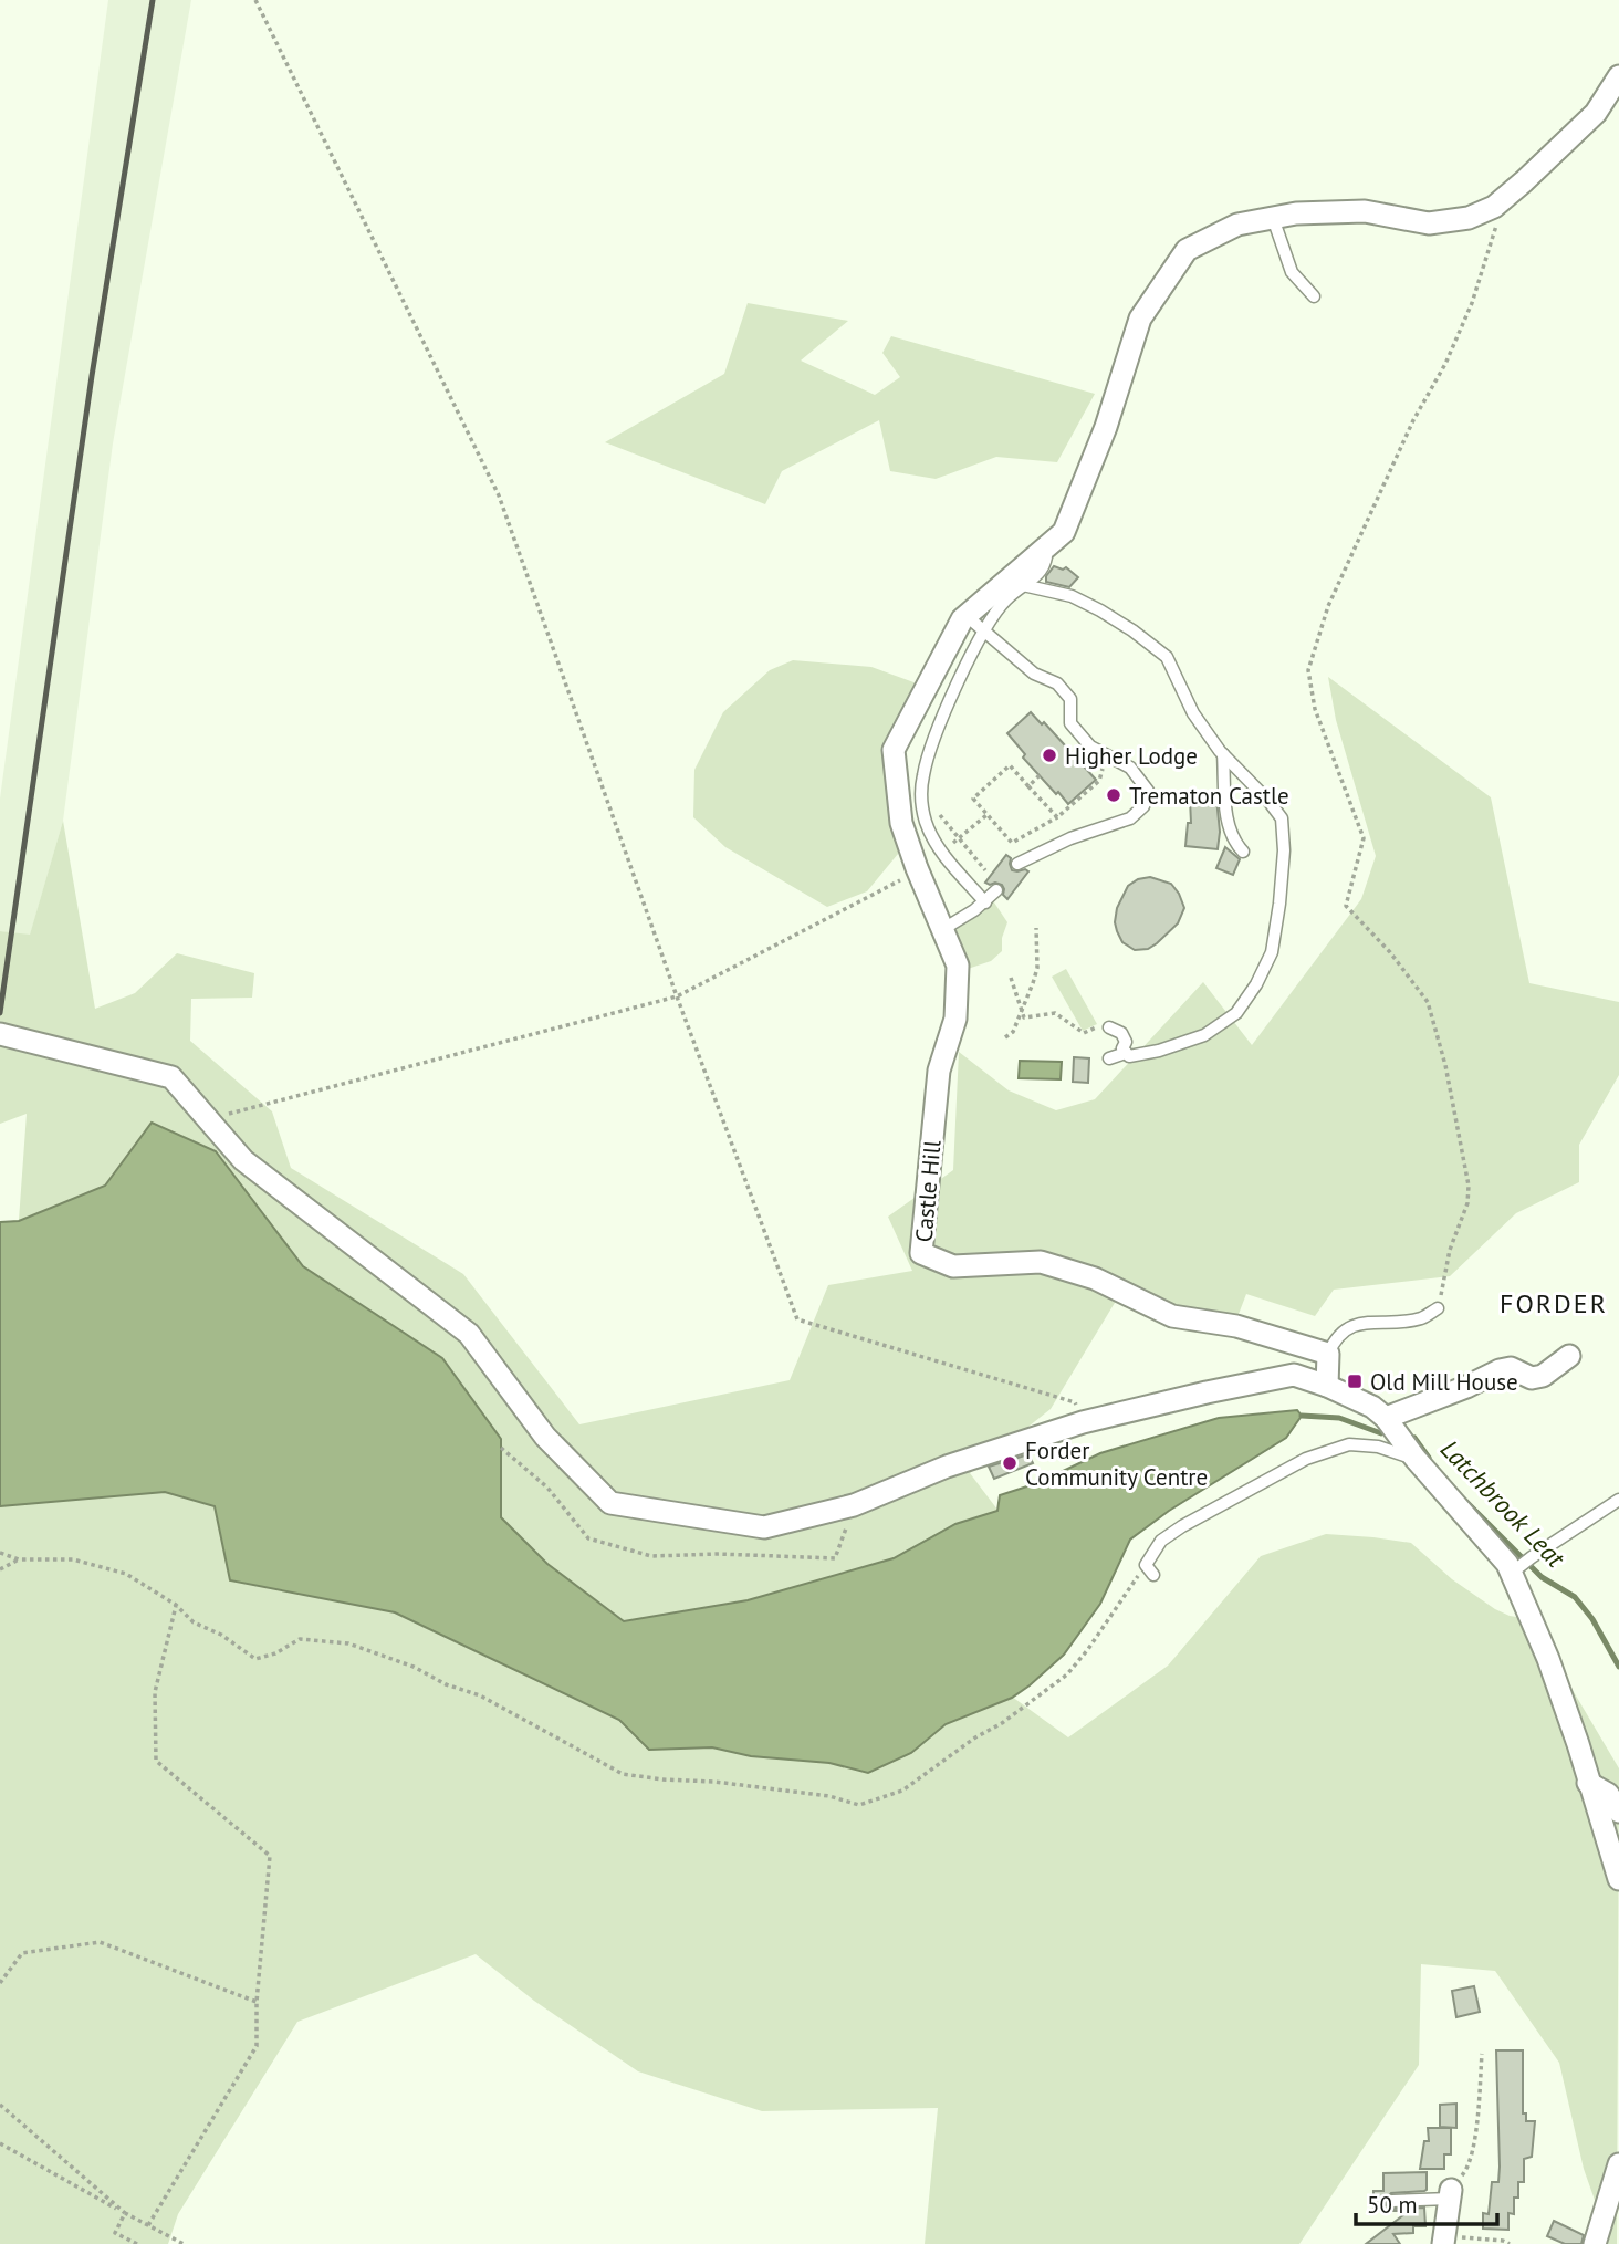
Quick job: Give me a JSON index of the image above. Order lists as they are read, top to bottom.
{
  "streets": {
    "street": ["Castle Hill"]
  },
  "districts": ["FORDER"],
  "water": ["Latchbrook Leat"],
  "places": {
    "other": ["Higher Lodge", "Trematon Castle", "Forder Community Centre"],
    "transit": ["Old Mill House"]
  },
  "scale_bar": "50 m"
}
